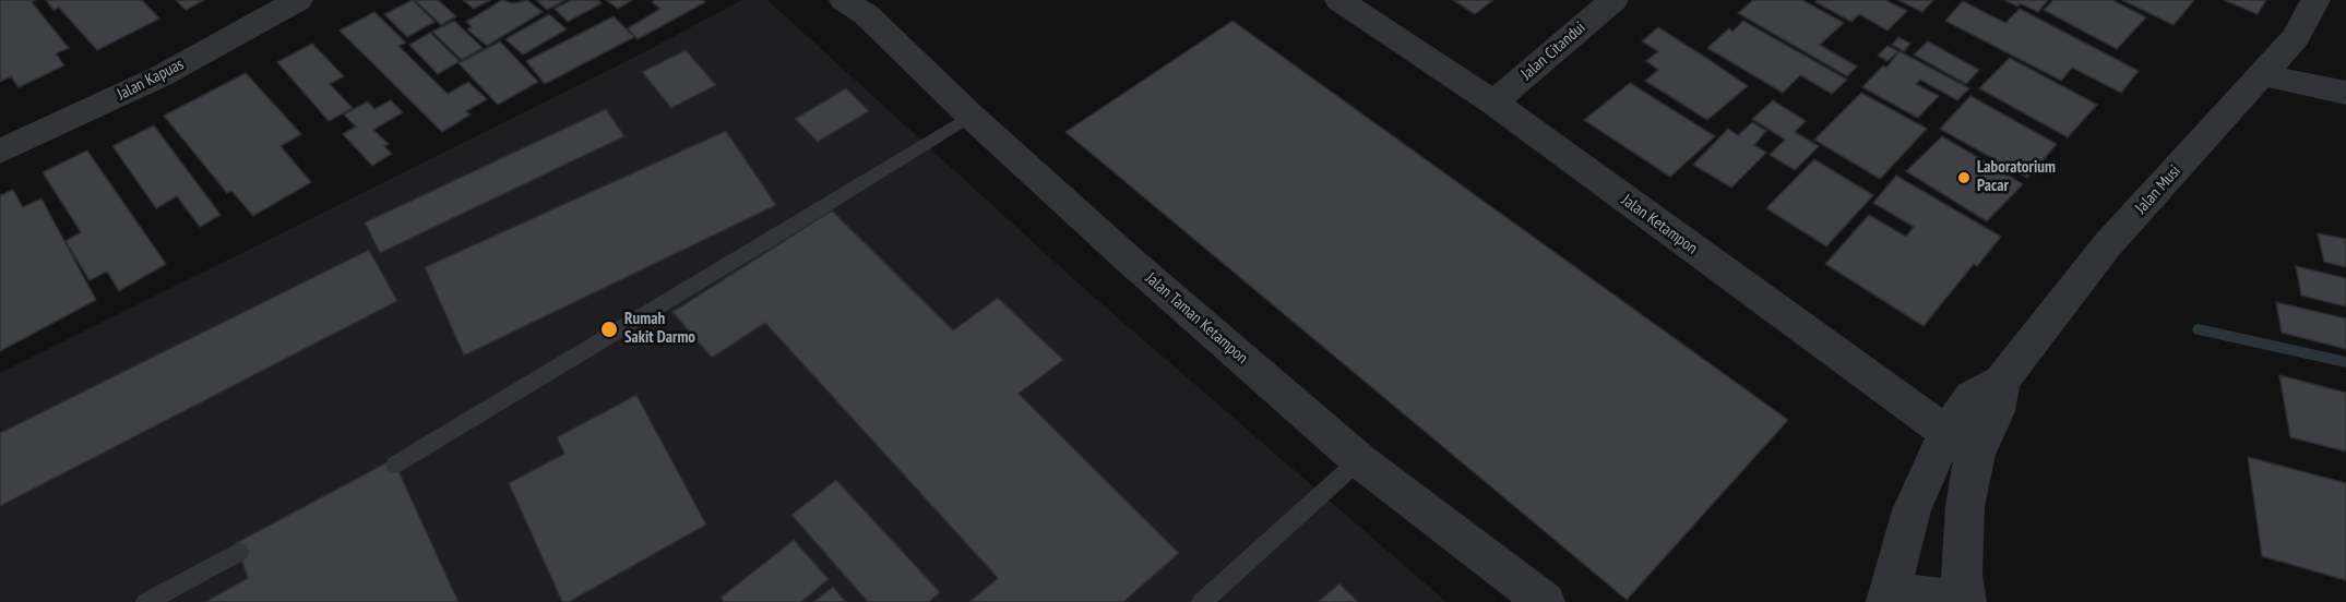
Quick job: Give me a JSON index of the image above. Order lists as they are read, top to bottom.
{
  "streets": {
    "street": [
      "Jalan Citandui",
      "Jalan Kapuas",
      "Jalan Musi",
      "Jalan Ketampon",
      "Jalan Taman Ketampon"
    ]
  },
  "crossings": [
    ["Jalan Citandui", "Jalan Ketampon"],
    ["Jalan Musi", "Jalan Ketampon"]
  ],
  "places": ["Laboratorium Pacar", "Rumah Sakit Darmo"]
}
